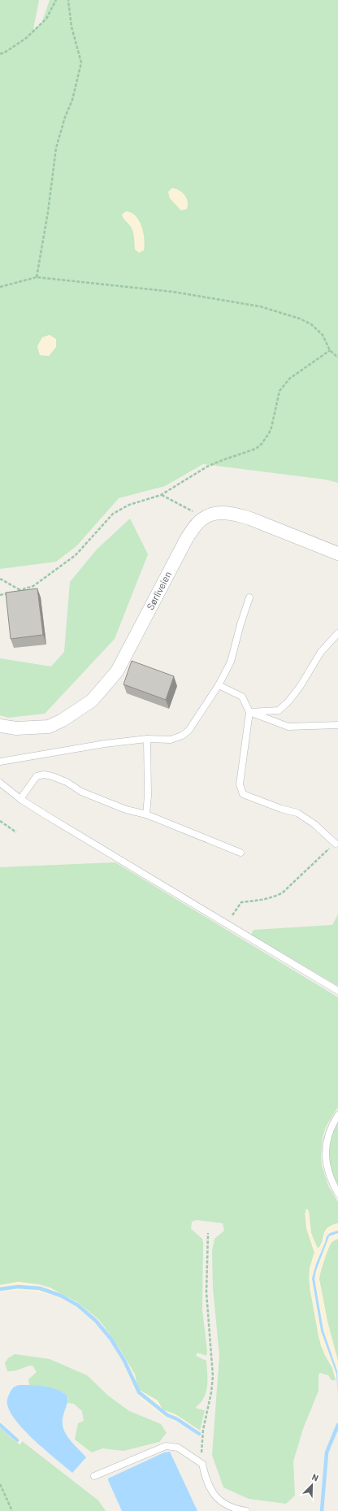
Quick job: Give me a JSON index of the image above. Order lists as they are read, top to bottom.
{
  "streets": {
    "street": ["Sørliveien"]
  },
  "north": "top right"
}
